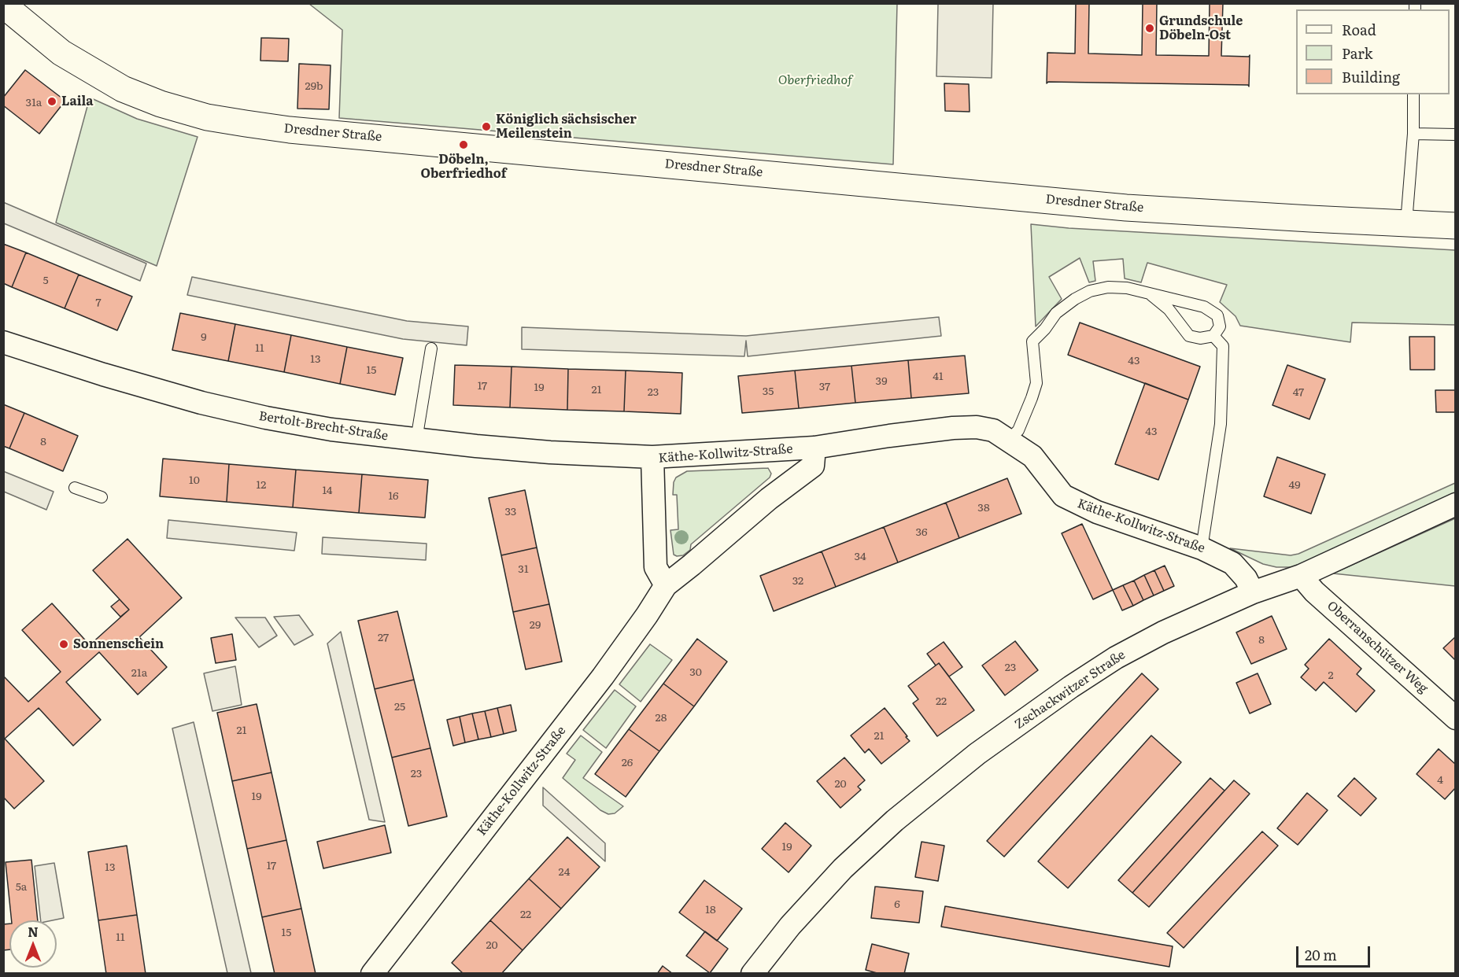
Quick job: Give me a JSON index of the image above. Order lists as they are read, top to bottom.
{
  "streets": {
    "main road": ["Dresdner Straße"],
    "street": [
      "Bertolt-Brecht-Straße",
      "Käthe-Kollwitz-Straße",
      "Oberranschützer Weg",
      "Zschackwitzer Straße"
    ]
  },
  "crossings": [
    ["Bertolt-Brecht-Straße", "Käthe-Kollwitz-Straße"],
    ["Käthe-Kollwitz-Straße", "Zschackwitzer Straße"],
    ["Oberranschützer Weg", "Zschackwitzer Straße"]
  ],
  "parks": ["Oberfriedhof"],
  "places": [
    "Grundschule Döbeln-Ost",
    "Laila",
    "Königlich sächsischer Meilenstein",
    "Döbeln, Oberfriedhof",
    "Sonnenschein"
  ],
  "house_numbers": [
    "29b",
    "31a",
    "5",
    "7",
    "9",
    "11",
    "13",
    "43",
    "15",
    "41",
    "39",
    "17",
    "37",
    "19",
    "21",
    "35",
    "23",
    "47",
    "43",
    "8",
    "10",
    "12",
    "49",
    "14",
    "16",
    "38",
    "33",
    "36",
    "34",
    "31",
    "32",
    "29",
    "27",
    "8",
    "23",
    "30",
    "21a",
    "2",
    "22",
    "25",
    "28",
    "21",
    "21",
    "26",
    "23",
    "4",
    "20",
    "19",
    "19",
    "17",
    "13",
    "24",
    "5a",
    "6",
    "18",
    "22",
    "15",
    "11",
    "20"
  ],
  "legend": ["Road", "Park", "Building"],
  "scale_bar": "20 m",
  "north": "top"
}
